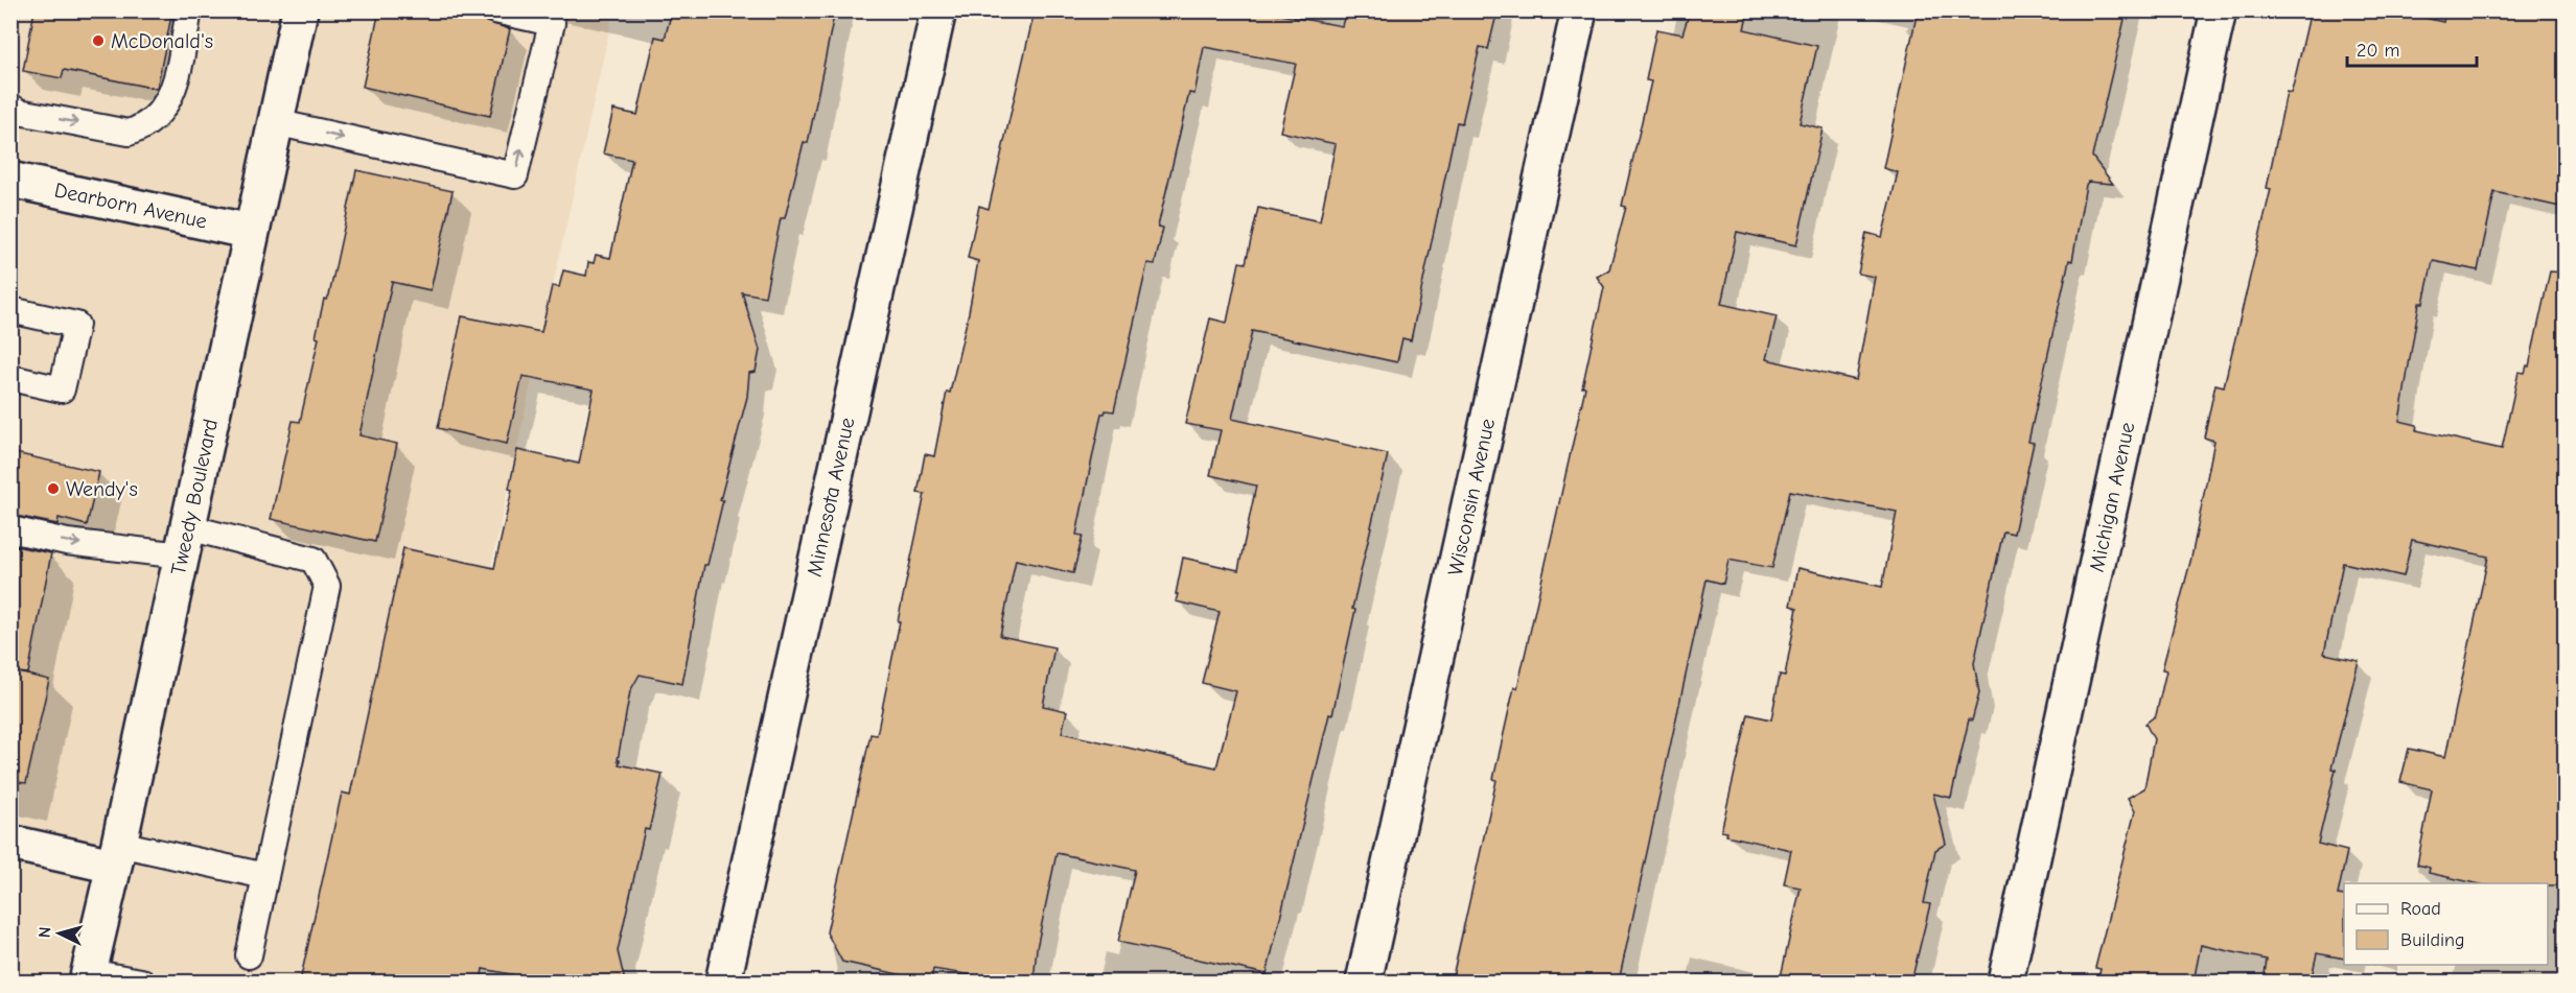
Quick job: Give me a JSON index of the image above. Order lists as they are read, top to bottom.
{
  "streets": {
    "street": [
      "Dearborn Avenue",
      "Tweedy Boulevard",
      "Minnesota Avenue",
      "Wisconsin Avenue",
      "Michigan Avenue"
    ]
  },
  "crossings": [
    ["Dearborn Avenue", "Tweedy Boulevard"]
  ],
  "places": ["McDonald's", "Wendy's"],
  "legend": ["Road", "Building"],
  "scale_bar": "20 m",
  "north": "left"
}
